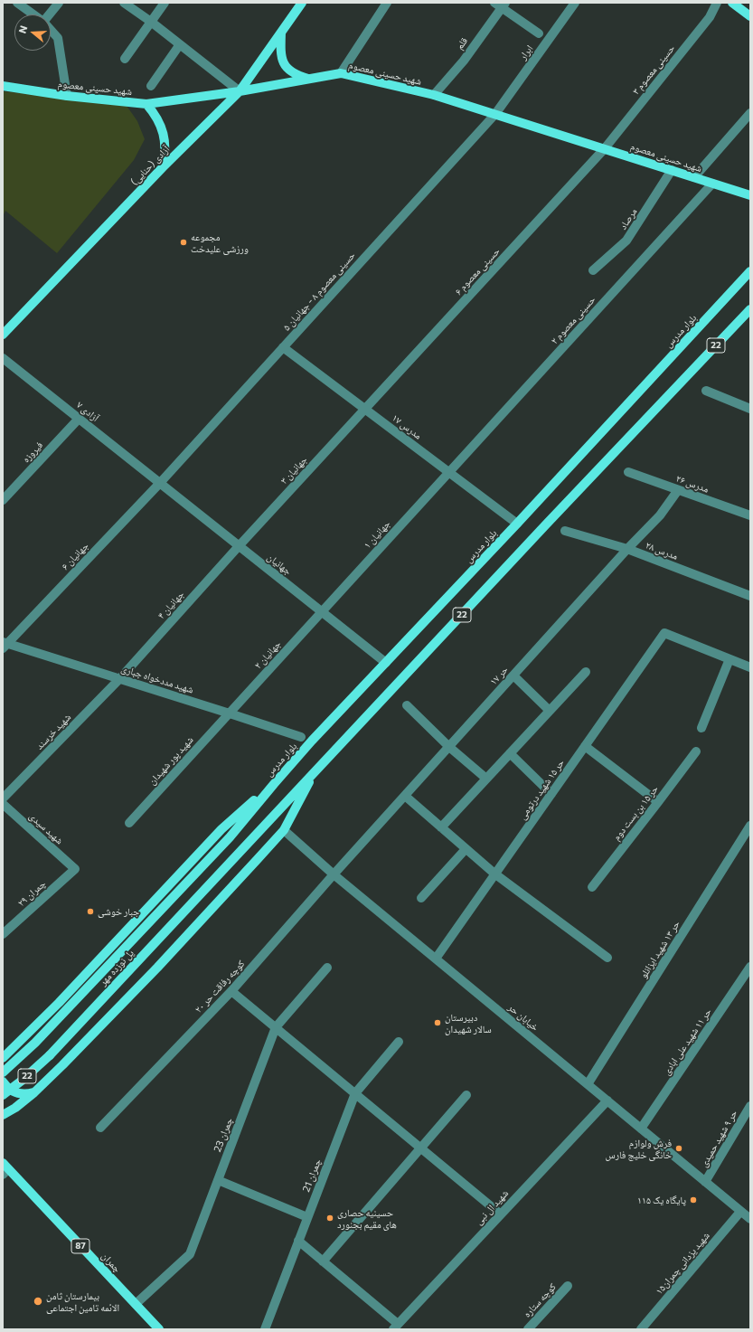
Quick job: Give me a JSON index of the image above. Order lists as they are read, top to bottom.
{
  "streets": {
    "main road": [
      "شهید حسینی معصوم",
      "آزادی (حنایی)",
      "بلوار مدرس",
      "22",
      "پل نوزده مهر",
      "87",
      "چمران"
    ],
    "street": [
      "قلم",
      "ابرار",
      "حسینی معصوم ۳",
      "مرصاد",
      "حسینی معصوم ۶",
      "حسینی معصوم ۸ - جهانیان ۵",
      "حسینی معصوم ۲",
      "آزادی ۷",
      "مدرس ۱۷",
      "فیروزه",
      "جهانیان ۳",
      "مدرس ۲۶",
      "جهانیان ۱",
      "مدرس ۲۸",
      "جهانیان ۶",
      "جهانیان",
      "جهانیان ۴",
      "جهانیان ۲",
      "حر ۱۷",
      "شهید مددخواه جباری",
      "شهید خرسند",
      "شهید پور شهیدان",
      "حر ۱۵ شهید درتومی",
      "حر ۱۵ بن بست دوم",
      "شهید سیدی",
      "چمران ۲۹",
      "حر ۱۳ شهید ایزانلو",
      "کوچه رفاقت حر ۲۰",
      "خیابان حر",
      "حر ۱۱ شهید علی ابادی",
      "چمران 23",
      "حر ۹ شهید حمیدی",
      "چمران 21",
      "شهید ال نبی",
      "شهید یزدانی چمران۱۵",
      "کوچه ستاره"
    ]
  },
  "crossings": [
    ["قلم", "شهید حسینی معصوم"],
    ["ابرار", "شهید حسینی معصوم"],
    ["ابرار", "حسینی معصوم ۸ - جهانیان ۵"],
    ["حسینی معصوم ۳", "شهید حسینی معصوم"],
    ["حسینی معصوم ۳", "حسینی معصوم ۶"],
    ["شهید حسینی معصوم", "آزادی (حنایی)"],
    ["شهید حسینی معصوم", "مرصاد"],
    ["شهید حسینی معصوم", "حسینی معصوم ۶"],
    ["شهید حسینی معصوم", "حسینی معصوم ۸ - جهانیان ۵"],
    ["شهید حسینی معصوم", "حسینی معصوم ۲"],
    ["حسینی معصوم ۶", "مدرس ۱۷"],
    ["حسینی معصوم ۶", "جهانیان ۳"],
    ["حسینی معصوم ۸ - جهانیان ۵", "آزادی ۷"],
    ["حسینی معصوم ۸ - جهانیان ۵", "مدرس ۱۷"],
    ["حسینی معصوم ۸ - جهانیان ۵", "جهانیان ۶"],
    ["حسینی معصوم ۸ - جهانیان ۵", "جهانیان"],
    ["حسینی معصوم ۲", "مدرس ۱۷"],
    ["حسینی معصوم ۲", "جهانیان ۱"],
    ["بلوار مدرس", "مدرس ۱۷"],
    ["بلوار مدرس", "جهانیان"],
    ["بلوار مدرس", "پل نوزده مهر"],
    ["22", "پل نوزده مهر"],
    ["آزادی ۷", "فیروزه"],
    ["آزادی ۷", "جهانیان ۶"],
    ["آزادی ۷", "جهانیان"],
    ["مدرس ۱۷", "جهانیان ۳"],
    ["مدرس ۱۷", "جهانیان ۱"],
    ["جهانیان ۳", "جهانیان"],
    ["جهانیان ۳", "جهانیان ۴"],
    ["مدرس ۲۶", "حر ۱۷"],
    ["جهانیان ۱", "جهانیان"],
    ["جهانیان ۱", "جهانیان ۲"],
    ["مدرس ۲۸", "حر ۱۷"],
    ["جهانیان ۶", "جهانیان"],
    ["جهانیان ۶", "شهید مددخواه جباری"],
    ["جهانیان", "جهانیان ۴"],
    ["جهانیان", "جهانیان ۲"],
    ["جهانیان ۴", "شهید مددخواه جباری"],
    ["جهانیان ۴", "شهید خرسند"],
    ["جهانیان ۲", "شهید مددخواه جباری"],
    ["جهانیان ۲", "شهید پور شهیدان"],
    ["حر ۱۷", "کوچه رفاقت حر ۲۰"],
    ["حر ۱۷", "خیابان حر"],
    ["شهید مددخواه جباری", "شهید خرسند"],
    ["شهید مددخواه جباری", "شهید پور شهیدان"],
    ["حر ۱۵ شهید درتومی", "خیابان حر"],
    ["شهید سیدی", "چمران ۲۹"],
    ["حر ۱۳ شهید ایزانلو", "خیابان حر"],
    ["کوچه رفاقت حر ۲۰", "خیابان حر"],
    ["خیابان حر", "حر ۱۱ شهید علی ابادی"],
    ["خیابان حر", "حر ۹ شهید حمیدی"],
    ["خیابان حر", "شهید ال نبی"],
    ["خیابان حر", "شهید یزدانی چمران۱۵"],
    ["چمران 23", "چمران"]
  ],
  "places": [
    "مجموعه ورزشی علیدخت",
    "جبار خوشی",
    "دبیرستان سالار شهیدان",
    "فرش و‌لوازم خانگی خلیج فارس",
    "پایگاه یک ۱۱۵",
    "حسینیه حصاری های مقیم بجنورد",
    "بیمارستان ثامن الائمه تامین اجتماعی"
  ],
  "north": "left"
}
